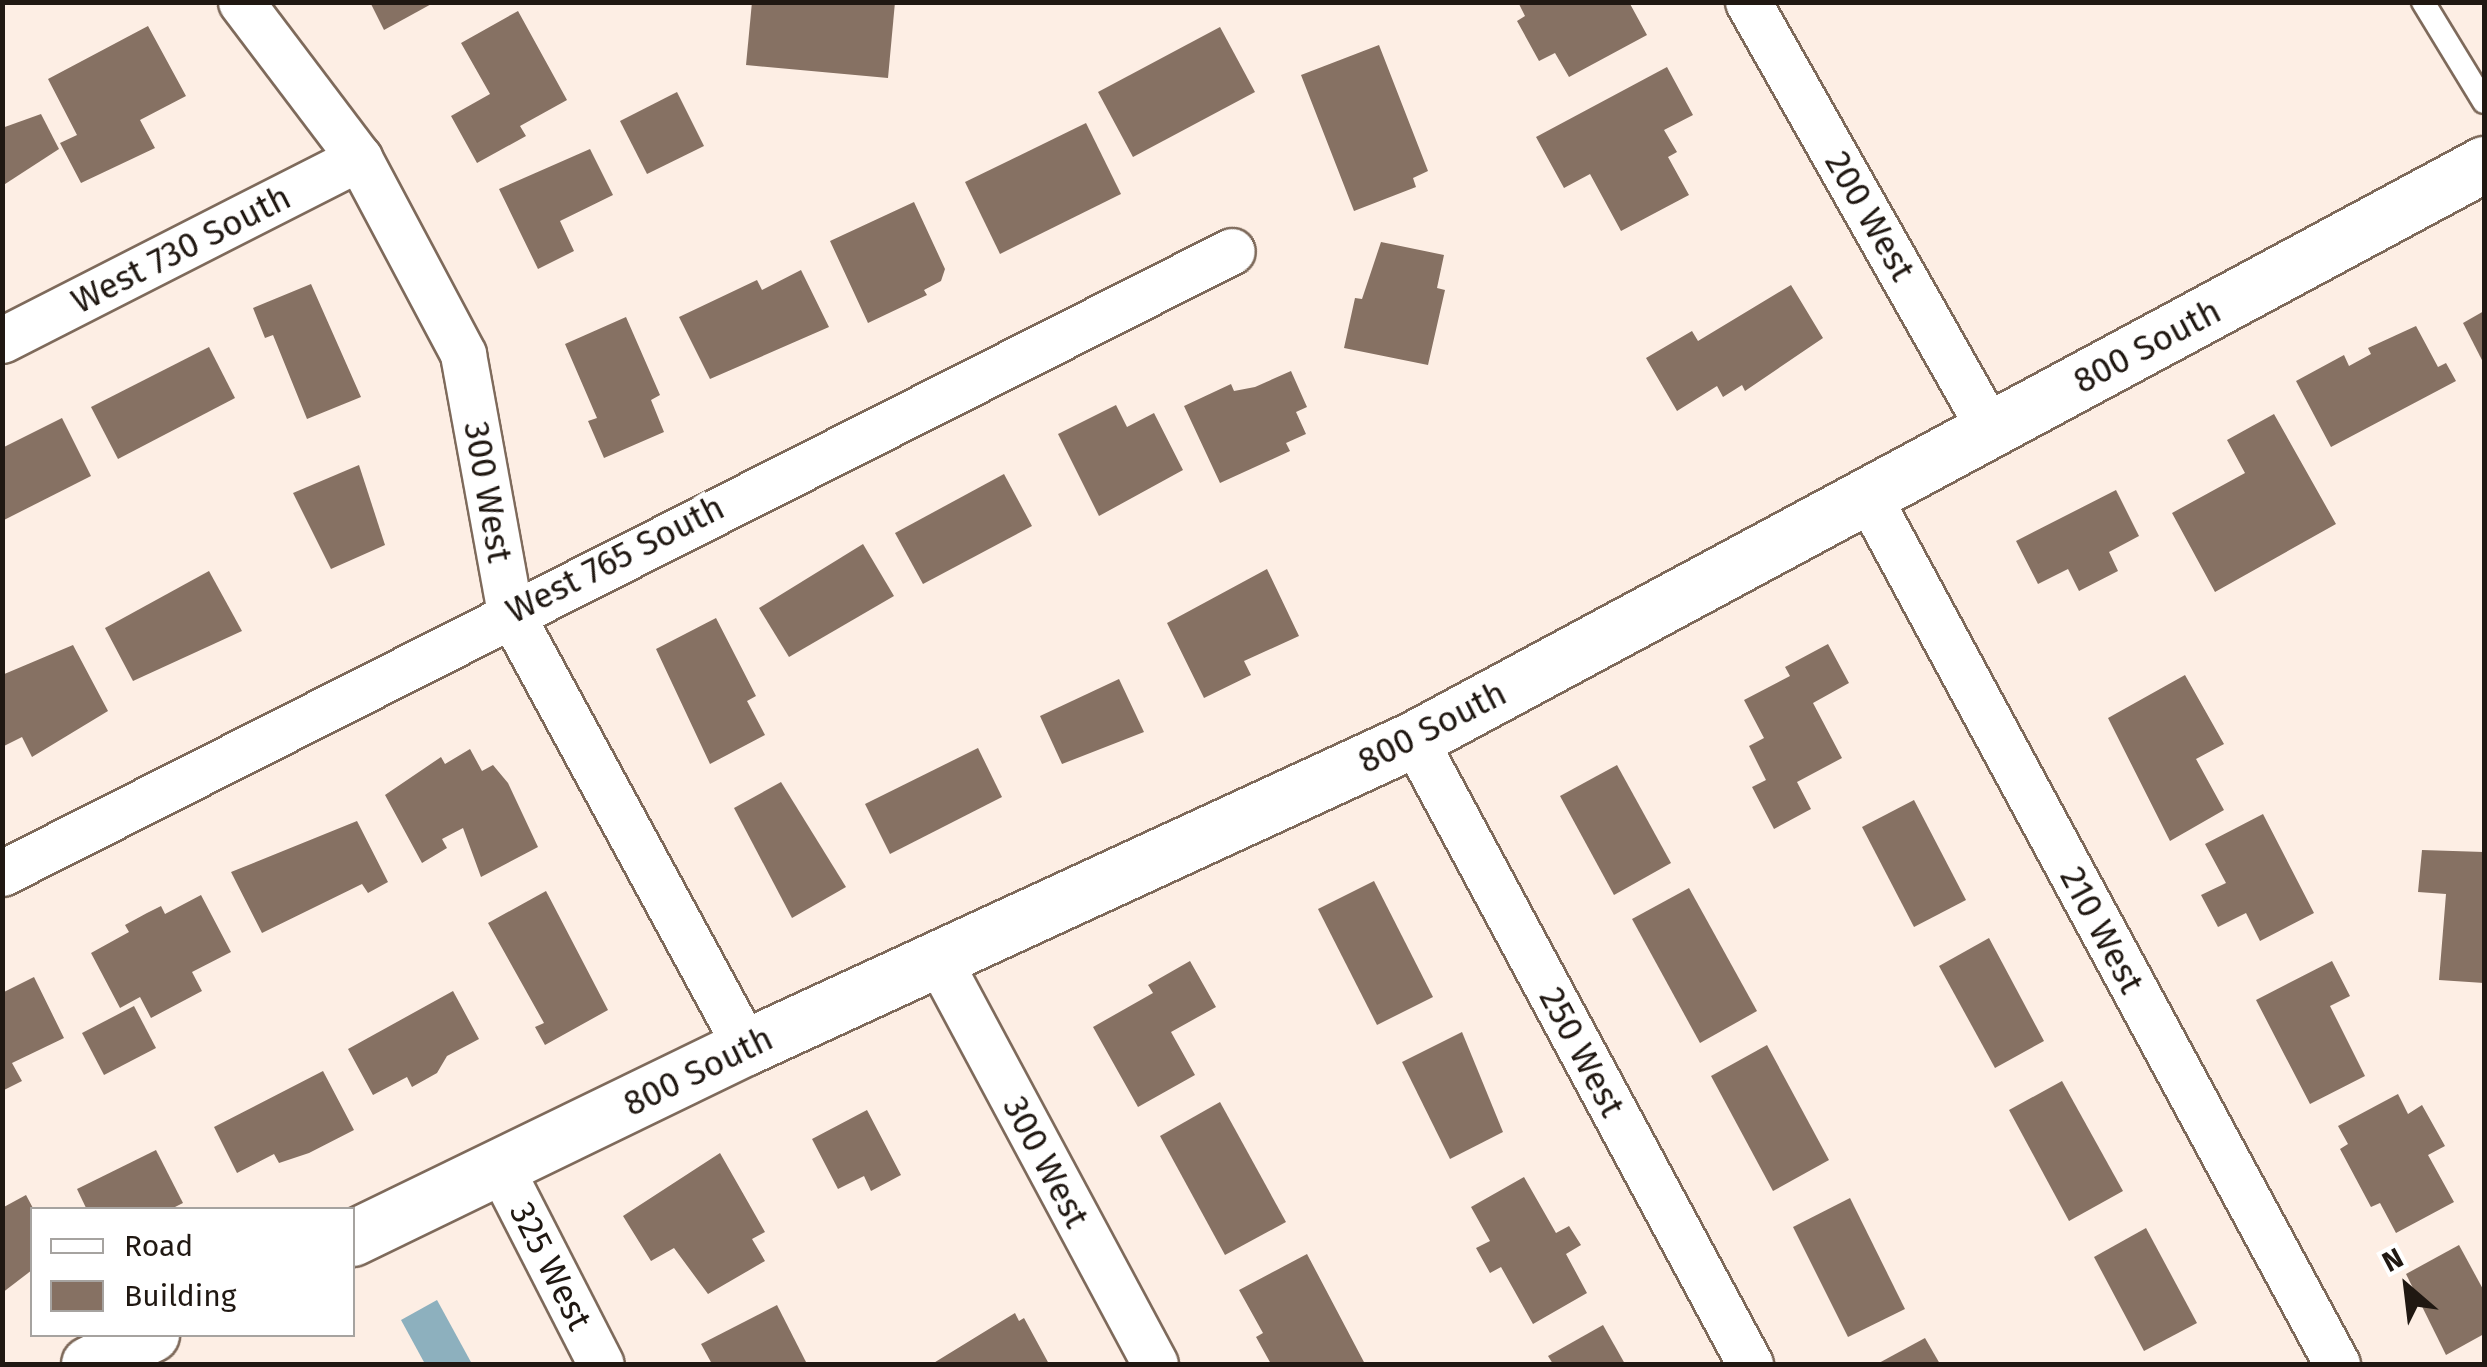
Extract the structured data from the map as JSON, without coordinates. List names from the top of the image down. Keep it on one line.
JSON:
{"streets":{"main road":["800 South"],"street":["200 West","West 730 South","300 West","West 765 South","210 West","250 West","325 West"]},"crossings":[["200 West","800 South"],["West 730 South","300 West"],["800 South","300 West"],["800 South","210 West"],["800 South","250 West"],["800 South","325 West"],["300 West","West 765 South"]],"legend":["Road","Building"],"north":"top left"}
